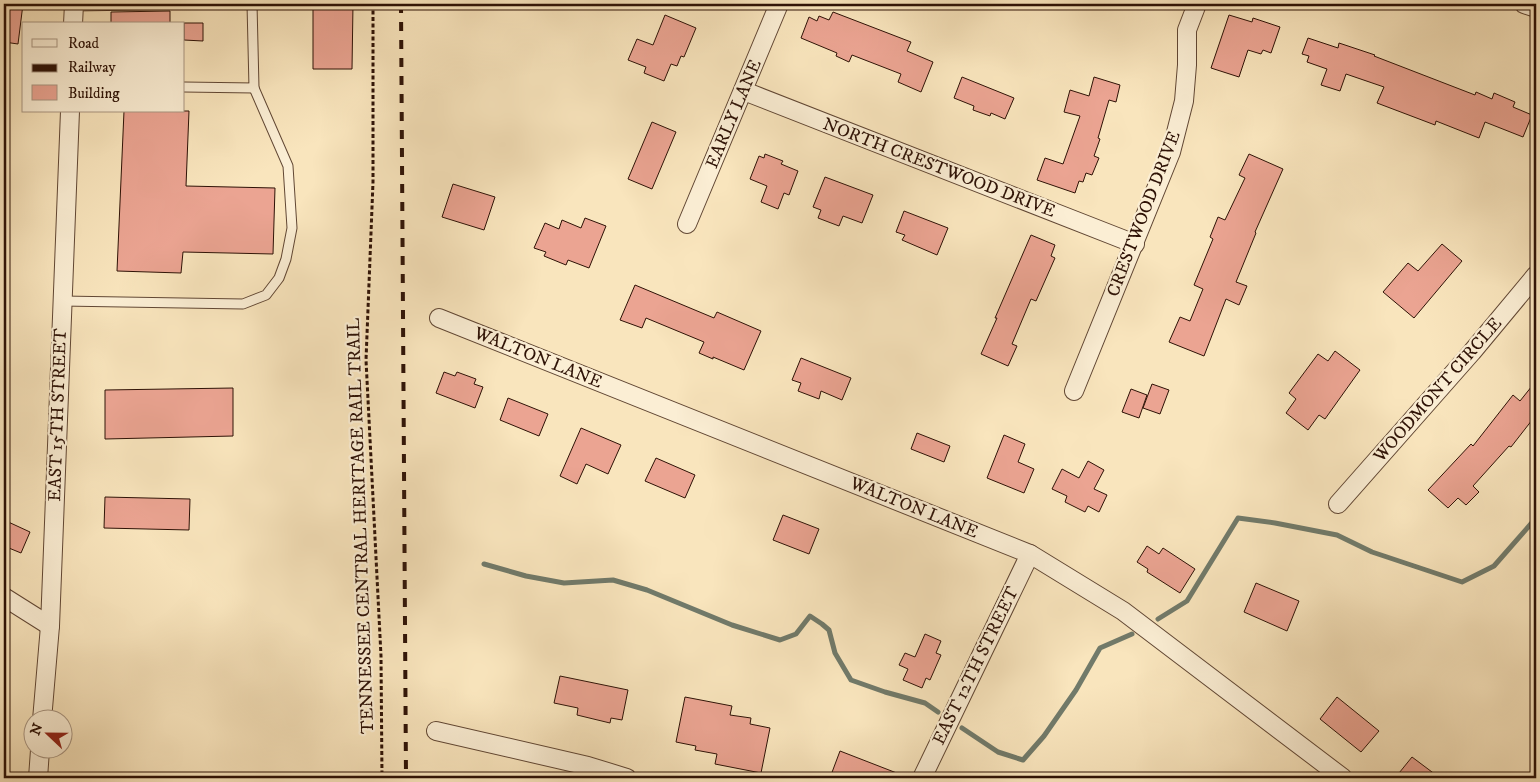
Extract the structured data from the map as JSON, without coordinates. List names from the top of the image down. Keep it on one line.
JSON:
{"streets":{"street":["EARLY LANE","NORTH CRESTWOOD DRIVE","CRESTWOOD DRIVE","WALTON LANE","WOODMONT CIRCLE","EAST 15TH STREET","EAST 12TH STREET"],"path":["TENNESSEE CENTRAL HERITAGE RAIL TRAIL"]},"crossings":[["EARLY LANE","NORTH CRESTWOOD DRIVE"],["NORTH CRESTWOOD DRIVE","CRESTWOOD DRIVE"],["WALTON LANE","EAST 12TH STREET"]],"legend":["Road","Railway","Building"],"north":"left"}
